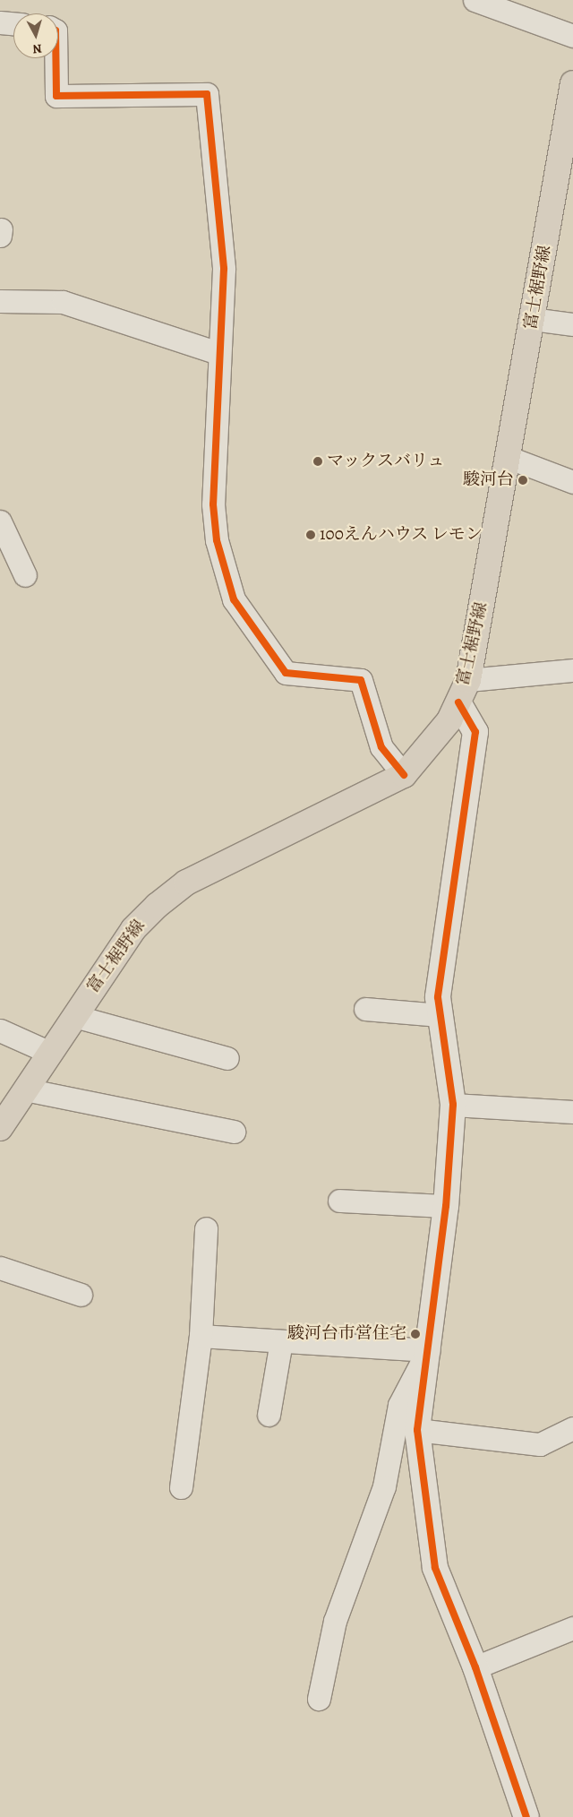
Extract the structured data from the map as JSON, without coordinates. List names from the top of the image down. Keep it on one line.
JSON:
{"streets":{"main road":["富士裾野線"]},"places":["マックスバリュ","駿河台","100えんハウス レモン","駿河台市営住宅"],"north":"bottom"}
